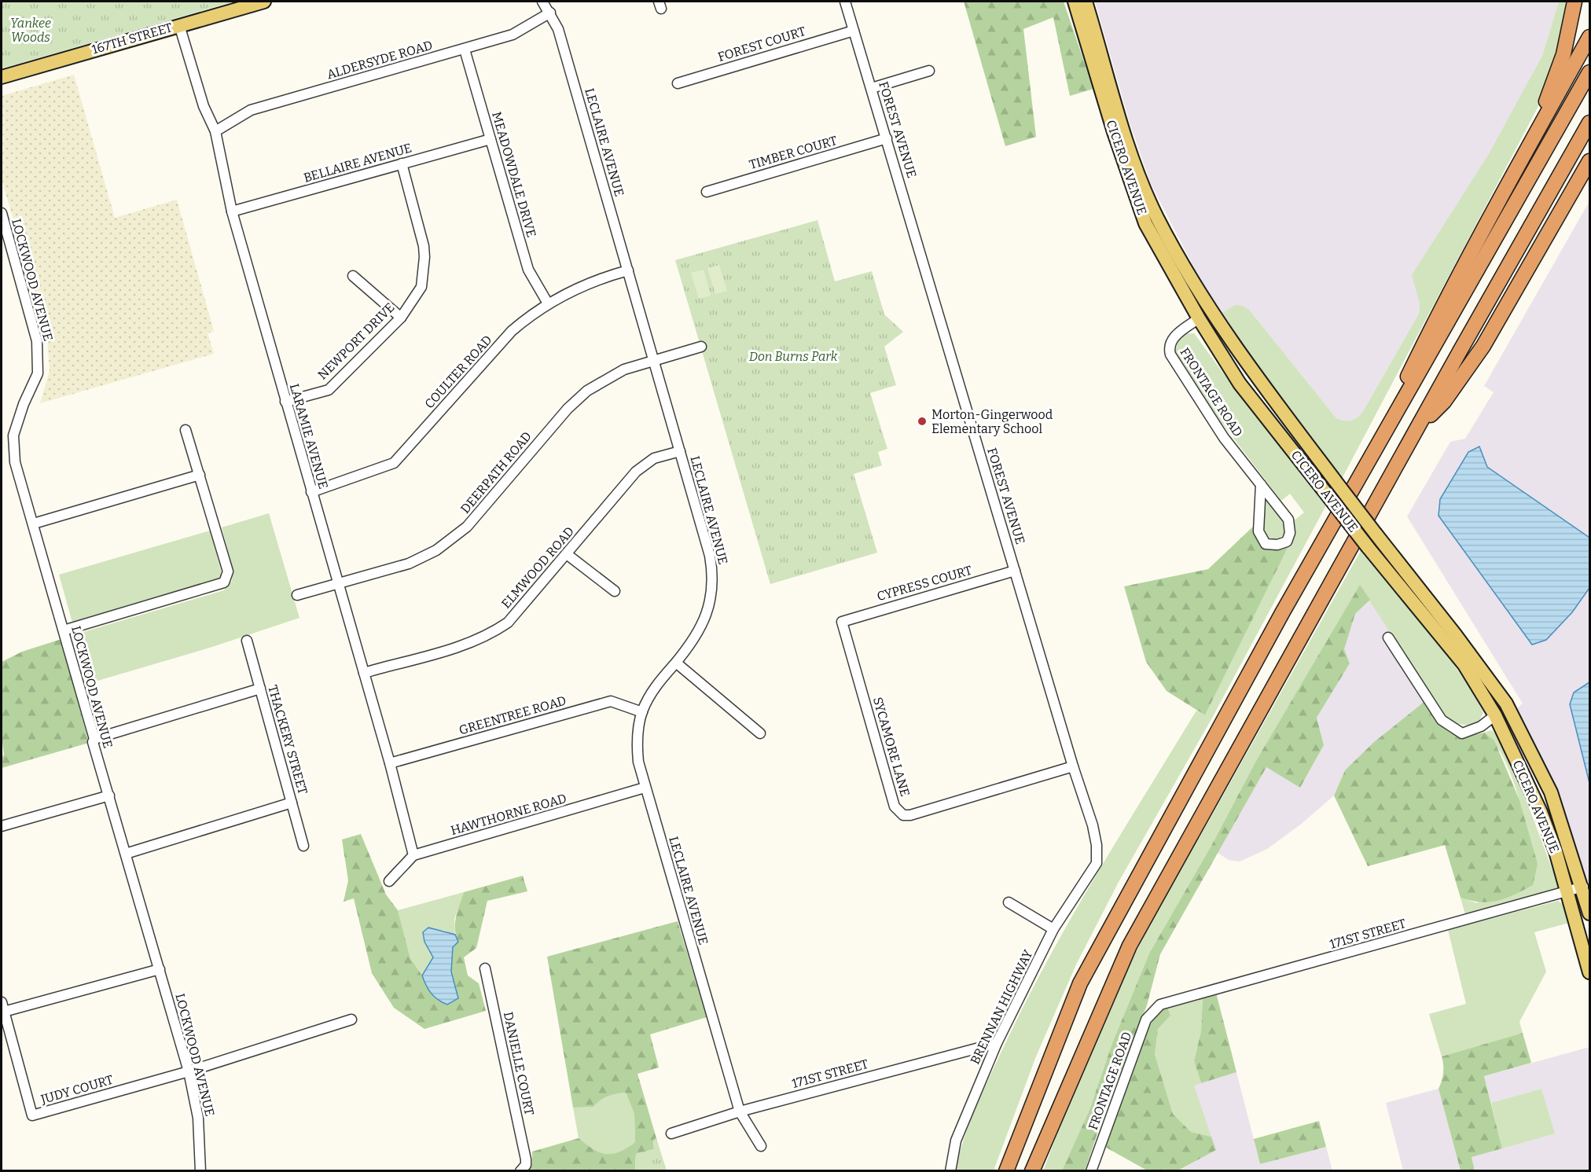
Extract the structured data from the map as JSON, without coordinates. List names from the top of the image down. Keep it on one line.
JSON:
{"streets":{"main road":["167TH STREET","CICERO AVENUE"],"street":["FOREST COURT","ALDERSYDE ROAD","FOREST AVENUE","LECLAIRE AVENUE","TIMBER COURT","BELLAIRE AVENUE","MEADOWDALE DRIVE","LOCKWOOD AVENUE","NEWPORT DRIVE","COULTER ROAD","FRONTAGE ROAD","LARAMIE AVENUE","DEERPATH ROAD","ELMWOOD ROAD","CYPRESS COURT","GREENTREE ROAD","THACKERY STREET","SYCAMORE LANE","HAWTHORNE ROAD","171ST STREET","BRENNAN HIGHWAY","DANIELLE COURT","JUDY COURT"]},"crossings":[["167TH STREET","LARAMIE AVENUE"],["FOREST COURT","FOREST AVENUE"],["ALDERSYDE ROAD","LECLAIRE AVENUE"],["ALDERSYDE ROAD","MEADOWDALE DRIVE"],["ALDERSYDE ROAD","LARAMIE AVENUE"],["FOREST AVENUE","TIMBER COURT"],["FOREST AVENUE","CYPRESS COURT"],["FOREST AVENUE","SYCAMORE LANE"],["FOREST AVENUE","BRENNAN HIGHWAY"],["LECLAIRE AVENUE","COULTER ROAD"],["LECLAIRE AVENUE","DEERPATH ROAD"],["LECLAIRE AVENUE","ELMWOOD ROAD"],["LECLAIRE AVENUE","GREENTREE ROAD"],["LECLAIRE AVENUE","HAWTHORNE ROAD"],["LECLAIRE AVENUE","171ST STREET"],["BELLAIRE AVENUE","MEADOWDALE DRIVE"],["BELLAIRE AVENUE","NEWPORT DRIVE"],["BELLAIRE AVENUE","LARAMIE AVENUE"],["CICERO AVENUE","FRONTAGE ROAD"],["CICERO AVENUE","171ST STREET"],["MEADOWDALE DRIVE","COULTER ROAD"],["LOCKWOOD AVENUE","JUDY COURT"],["NEWPORT DRIVE","LARAMIE AVENUE"],["COULTER ROAD","LARAMIE AVENUE"],["FRONTAGE ROAD","171ST STREET"],["LARAMIE AVENUE","DEERPATH ROAD"],["LARAMIE AVENUE","ELMWOOD ROAD"],["LARAMIE AVENUE","GREENTREE ROAD"],["LARAMIE AVENUE","HAWTHORNE ROAD"],["CYPRESS COURT","SYCAMORE LANE"],["171ST STREET","BRENNAN HIGHWAY"]],"parks":["Yankee Woods","Don Burns Park"],"places":["Morton-Gingerwood Elementary School"]}
